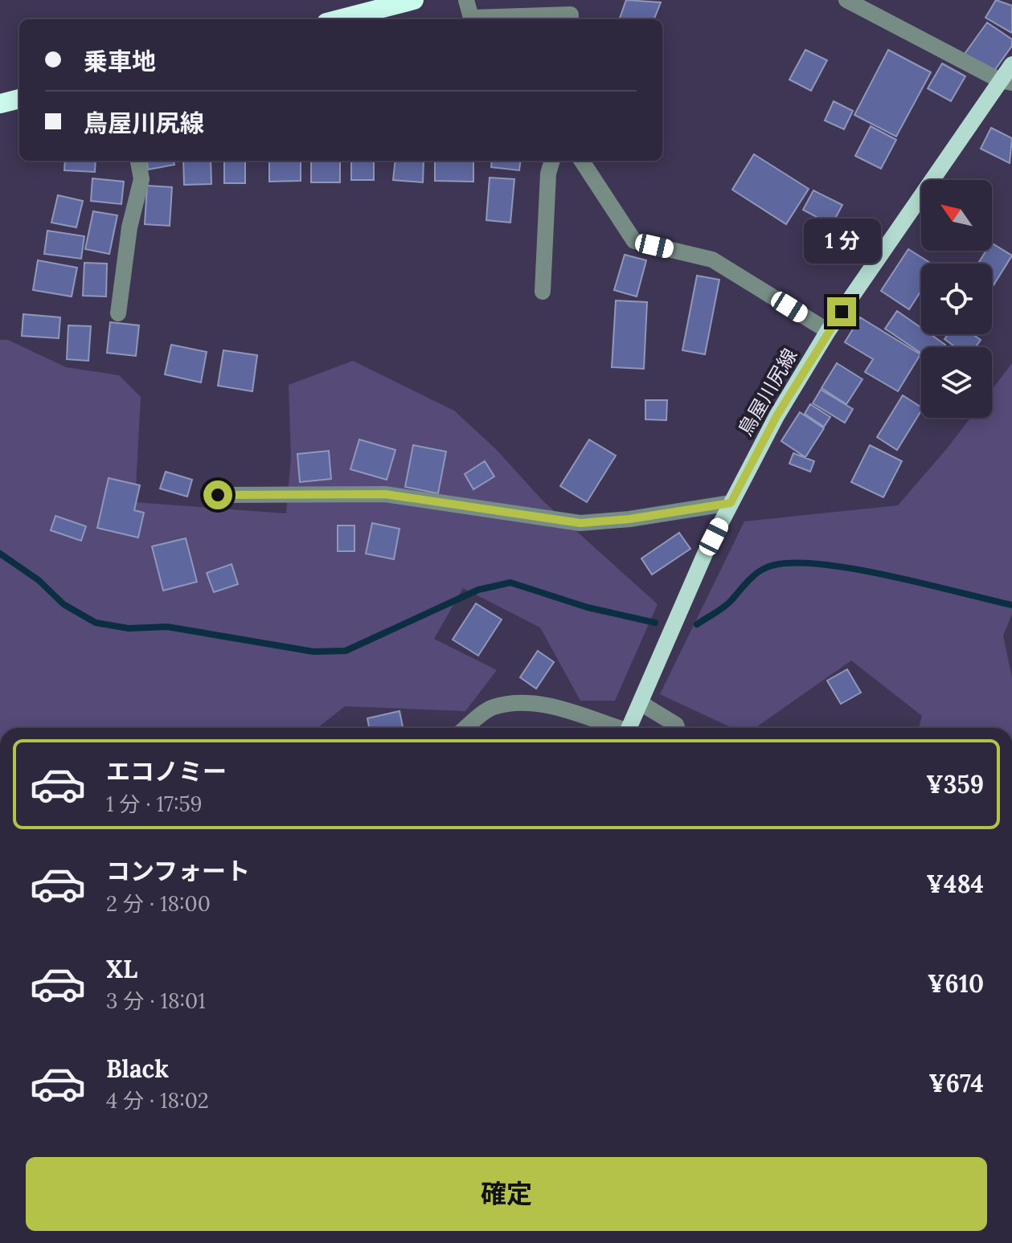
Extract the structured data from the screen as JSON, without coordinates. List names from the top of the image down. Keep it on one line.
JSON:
{"streets":{"main road":["鳥屋川尻線"]},"north":"top left","page":{"banner":["乗車地","鳥屋川尻線"],"bubble":"1 分","list":[{"name":"エコノミー","note":"1 分 · 17:59","value":"¥359"},{"name":"コンフォート","note":"2 分 · 18:00","value":"¥484"},{"name":"XL","note":"3 分 · 18:01","value":"¥610"},{"name":"Black","note":"4 分 · 18:02","value":"¥674"}],"buttons":"確定"}}
